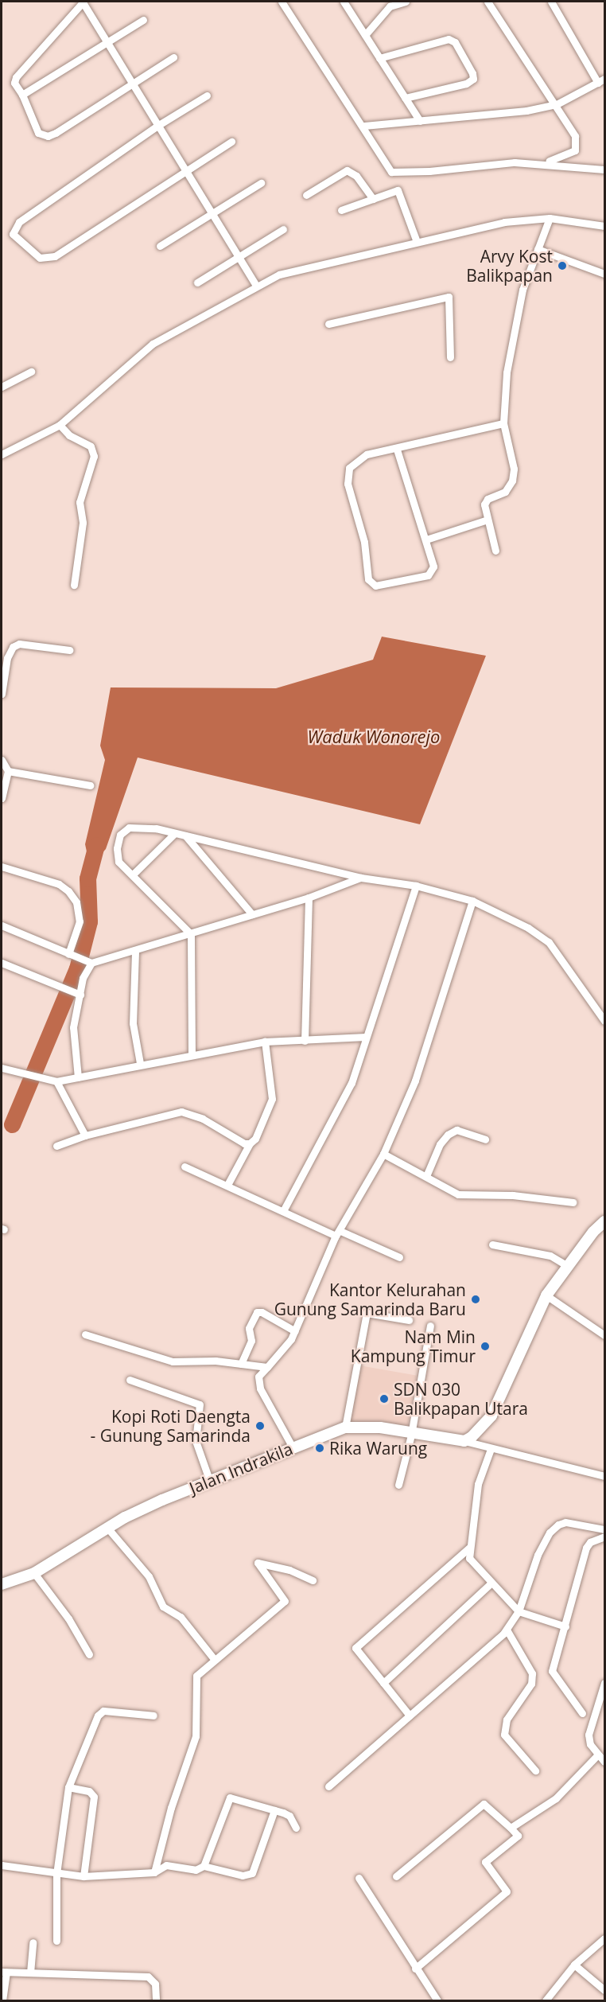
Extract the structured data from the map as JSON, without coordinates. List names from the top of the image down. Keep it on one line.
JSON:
{"streets":{"street":["Jalan Indrakila"]},"water":["Waduk Wonorejo"],"places":["Arvy Kost Balikpapan","Kantor Kelurahan Gunung Samarinda Baru","Nam Min Kampung Timur","SDN 030 Balikpapan Utara","Kopi Roti Daengta - Gunung Samarinda","Rika Warung"]}
